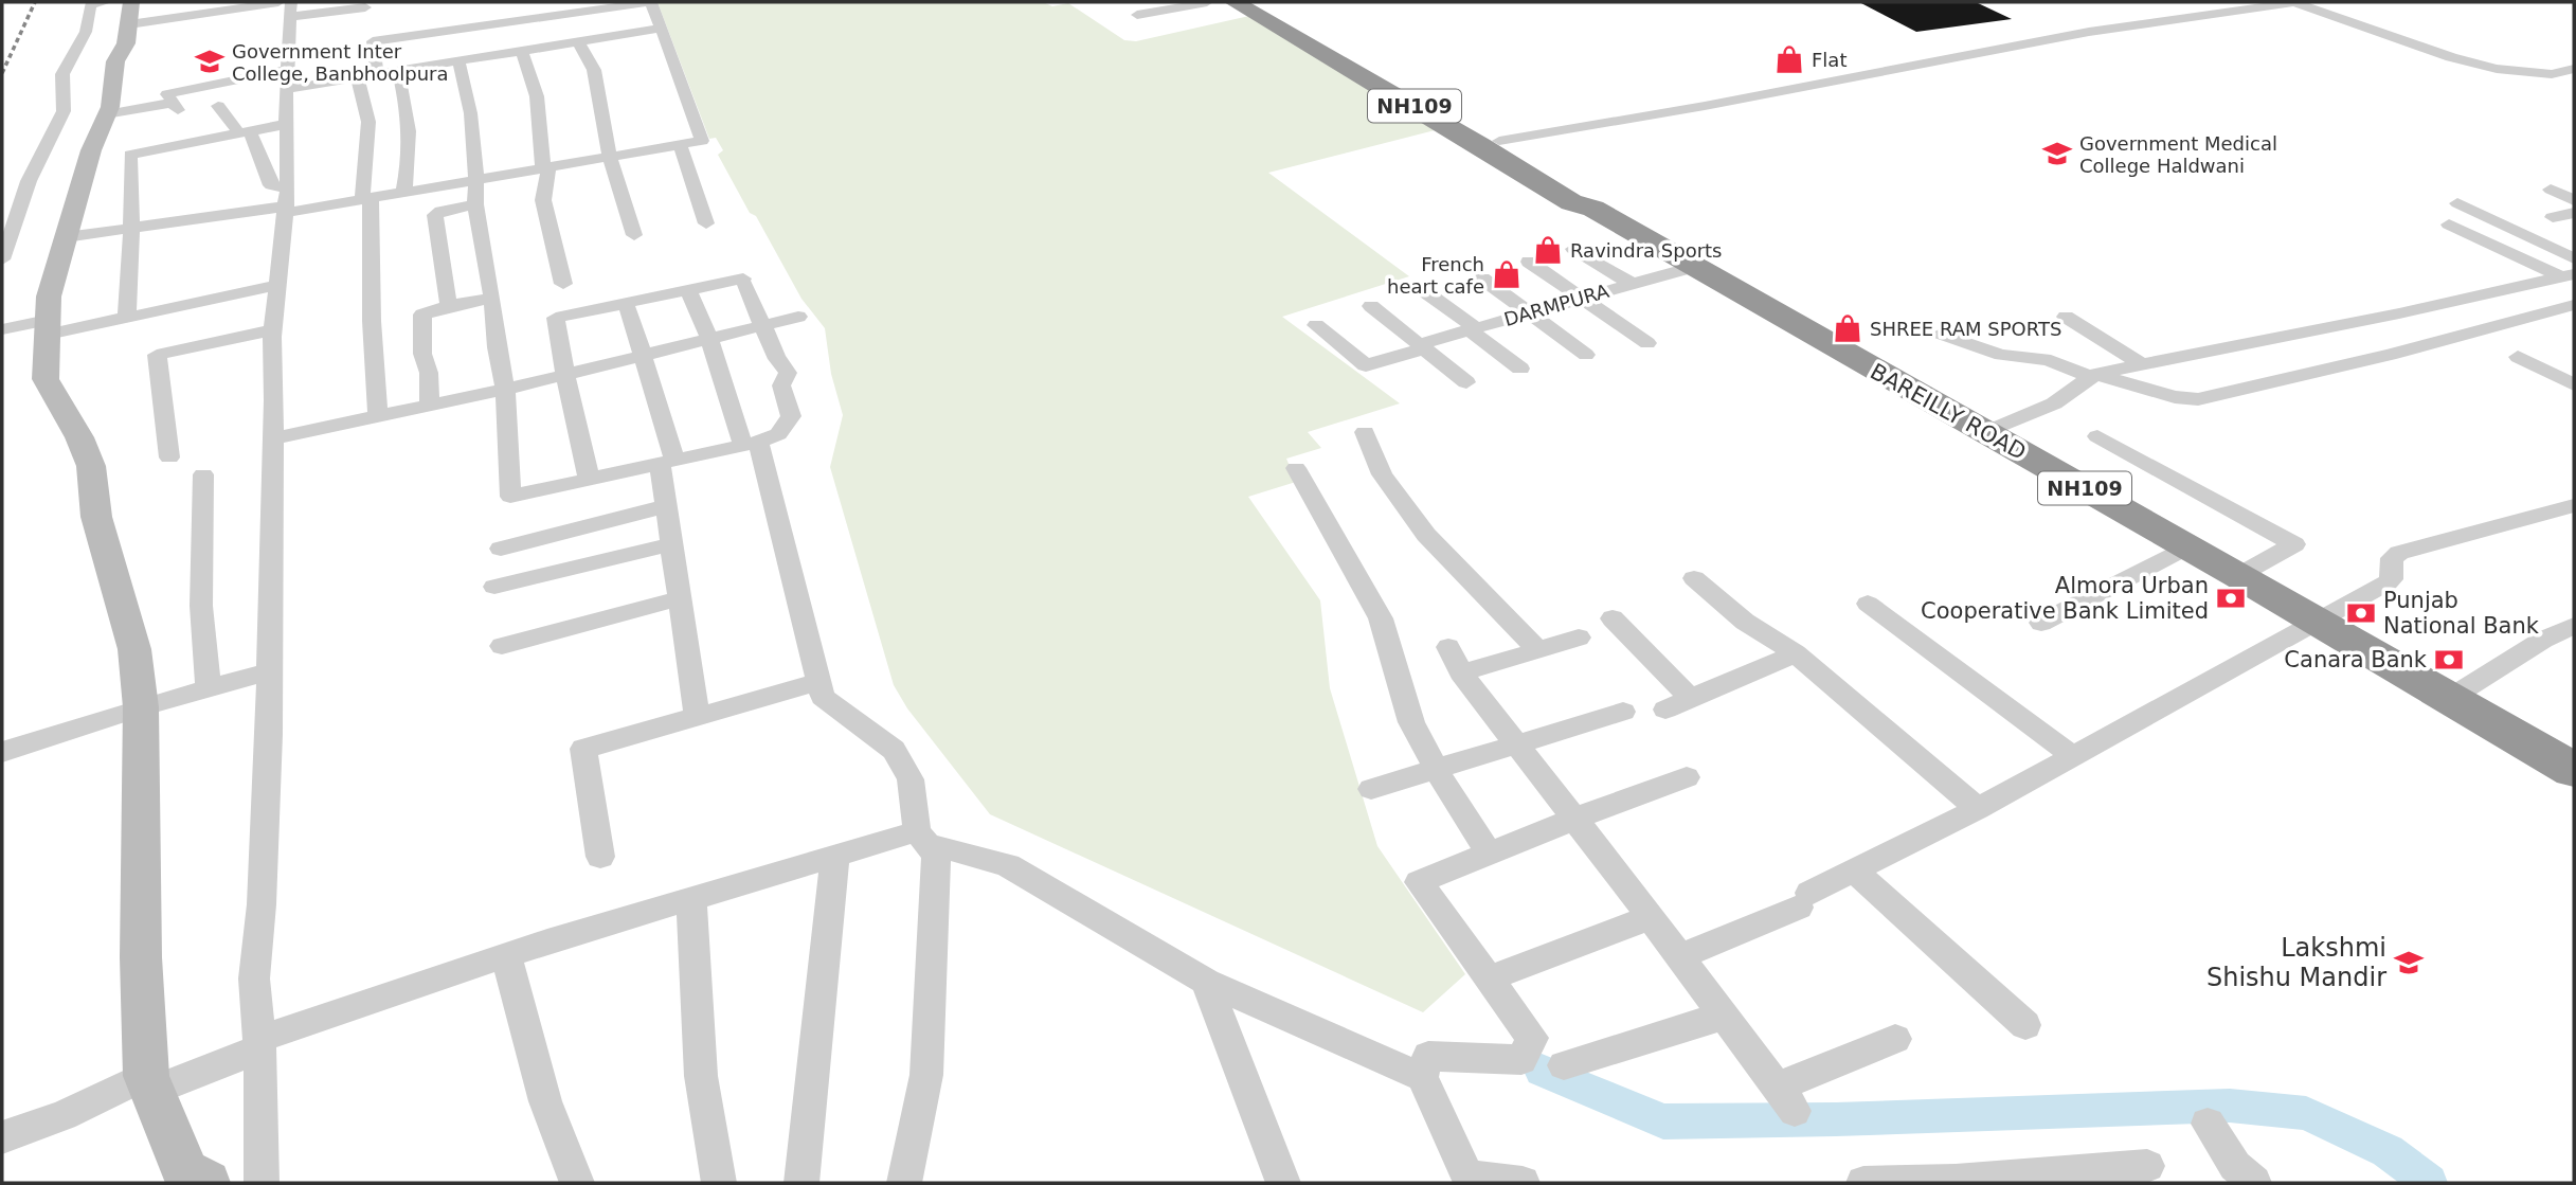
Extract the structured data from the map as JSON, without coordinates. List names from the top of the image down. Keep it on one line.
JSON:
{"streets":{"highway":["NH109","BAREILLY ROAD"],"street":["DARMPURA"]},"crossings":[["DARMPURA","BAREILLY ROAD"]],"places":{"shop":["Flat","Ravindra Sports","French heart cafe","SHREE RAM SPORTS"],"school or university":["Government Inter College, Banbhoolpura","Government Medical College Haldwani","Lakshmi Shishu Mandir"],"bank":["Almora Urban Cooperative Bank Limited","Punjab National Bank","Canara Bank"]}}
